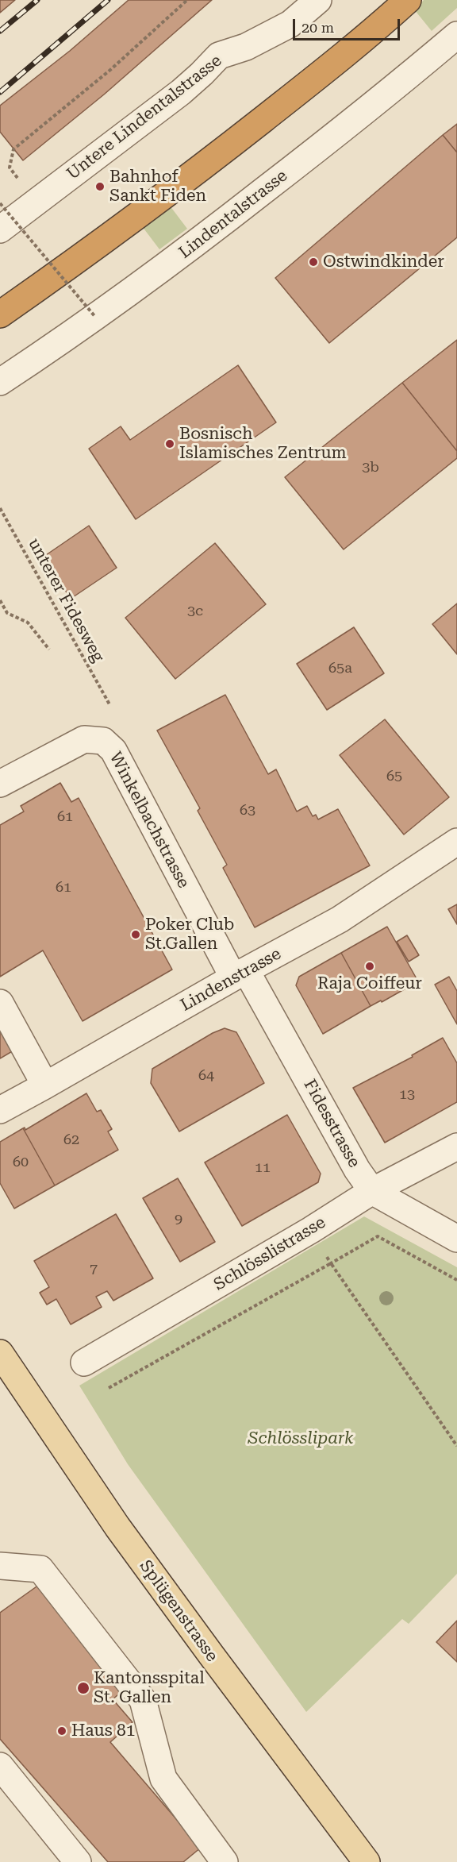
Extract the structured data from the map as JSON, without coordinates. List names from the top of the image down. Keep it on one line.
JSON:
{"streets":{"main road":["Splügenstrasse"],"street":["Untere Lindentalstrasse","Lindentalstrasse","Winkelbachstrasse","Lindenstrasse","Fidesstrasse","Schlösslistrasse"],"path":["unterer Fidesweg"]},"crossings":[["Winkelbachstrasse","Lindenstrasse"],["Winkelbachstrasse","Fidesstrasse"],["Lindenstrasse","Fidesstrasse"],["Fidesstrasse","Schlösslistrasse"]],"parks":["Schlösslipark"],"places":["Bahnhof Sankt Fiden","Ostwindkinder","Bosnisch Islamisches Zentrum","Poker Club St.Gallen","Raja Coiffeur","Kantonsspital St. Gallen","Haus 81"],"house_numbers":["3b","3c","65a","65","63","61","61","64","13","62","60","11","9","7"],"scale_bar":"20 m"}
